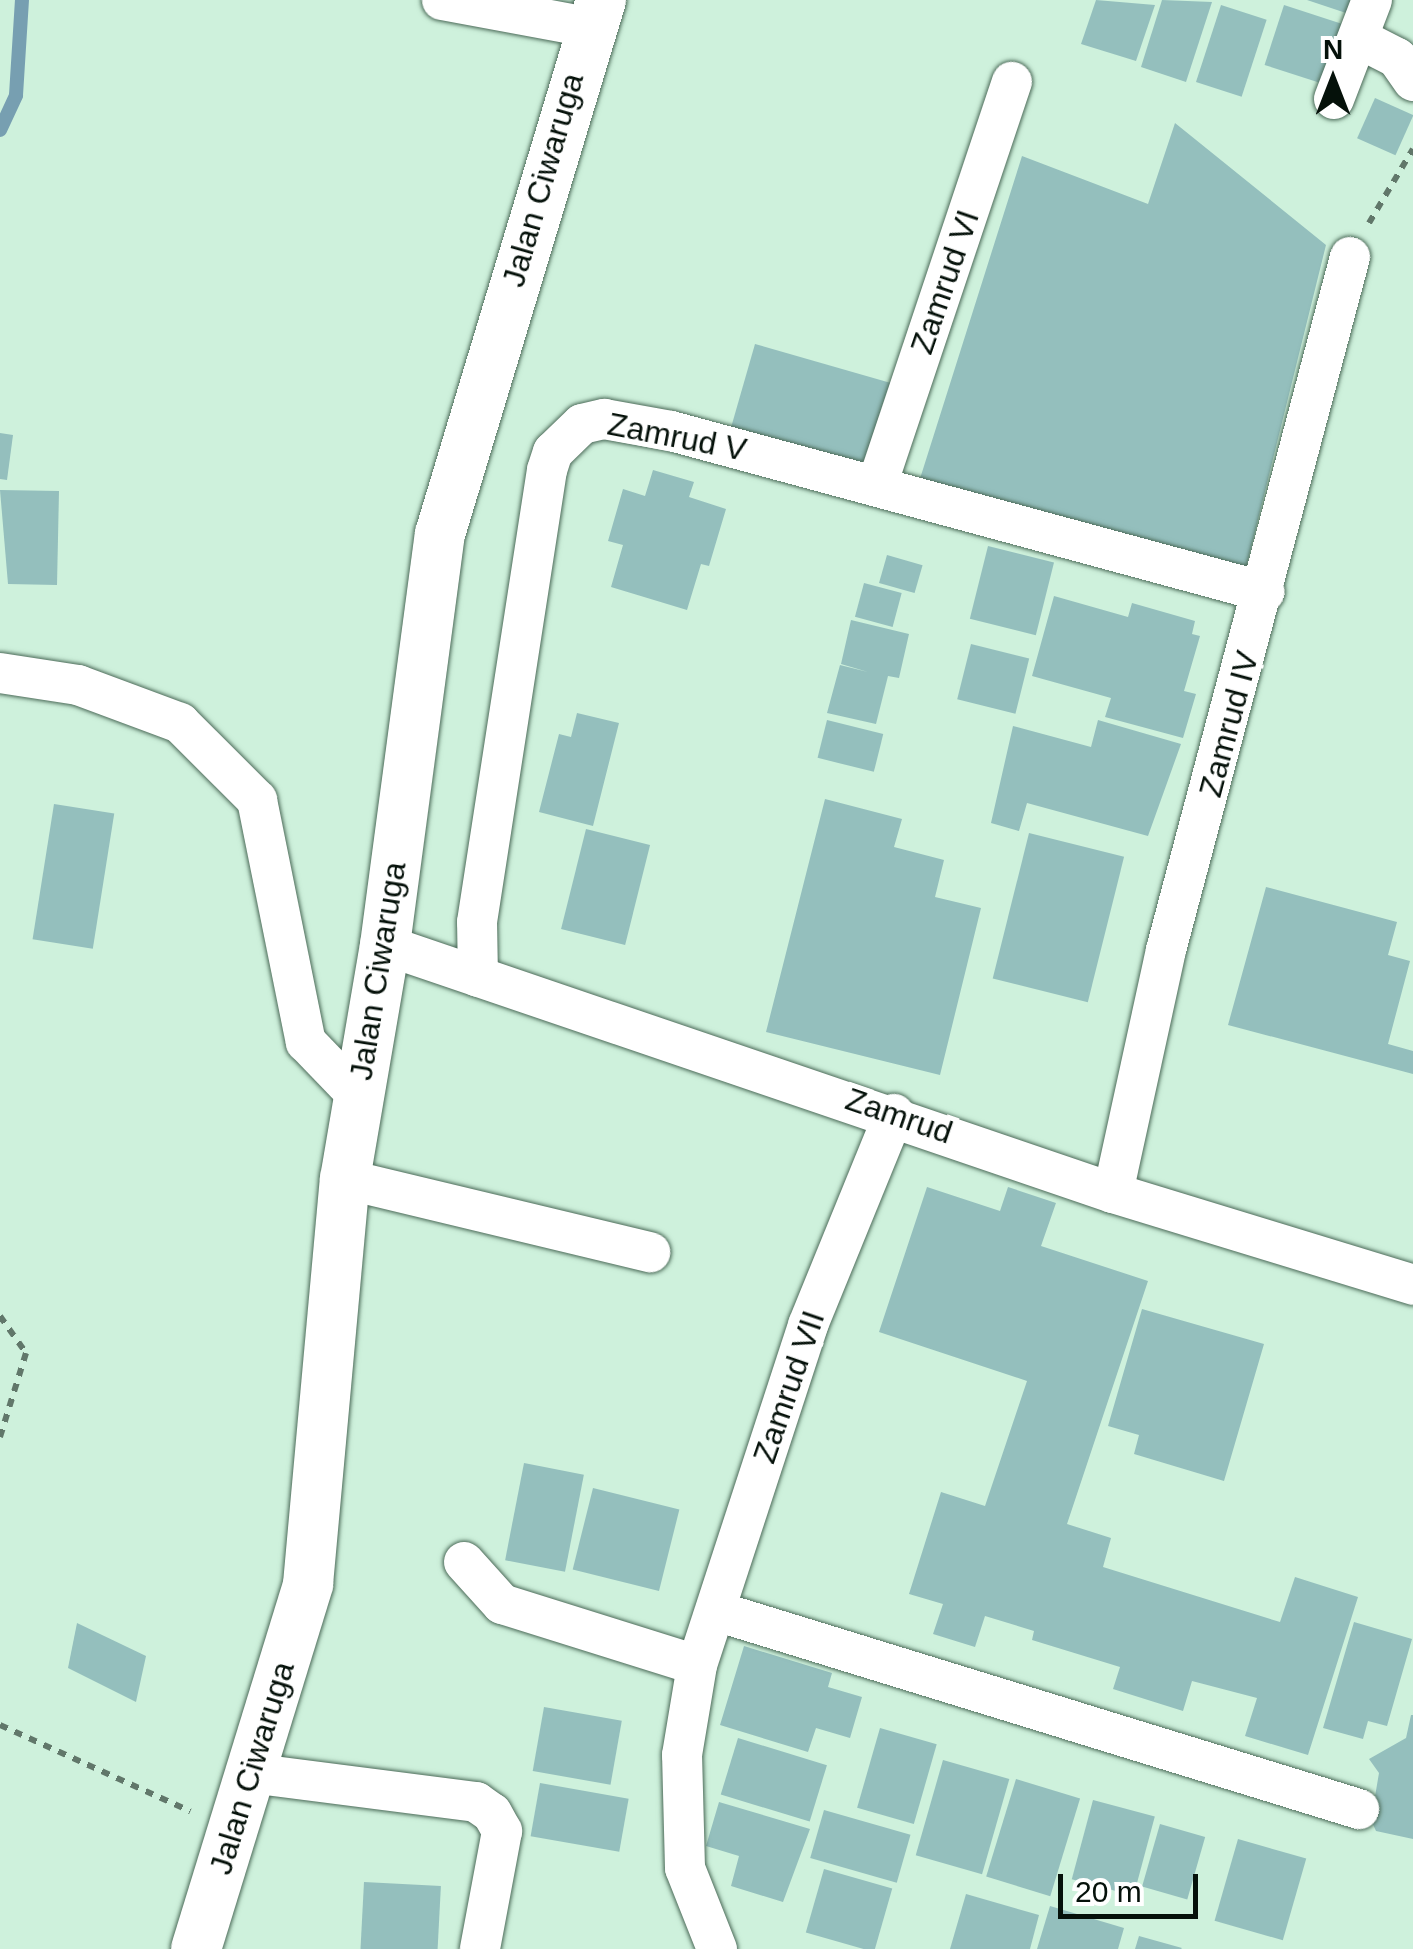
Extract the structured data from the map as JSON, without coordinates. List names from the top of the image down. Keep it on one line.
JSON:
{"streets":{"street":["Jalan Ciwaruga","Zamrud VI","Zamrud V","Zamrud IV","Zamrud","Zamrud VII"]},"crossings":[["Jalan Ciwaruga","Zamrud"],["Zamrud VI","Zamrud V"],["Zamrud V","Zamrud IV"],["Zamrud V","Zamrud"],["Zamrud IV","Zamrud"],["Zamrud","Zamrud VII"]],"scale_bar":"20 m","north":"top"}
